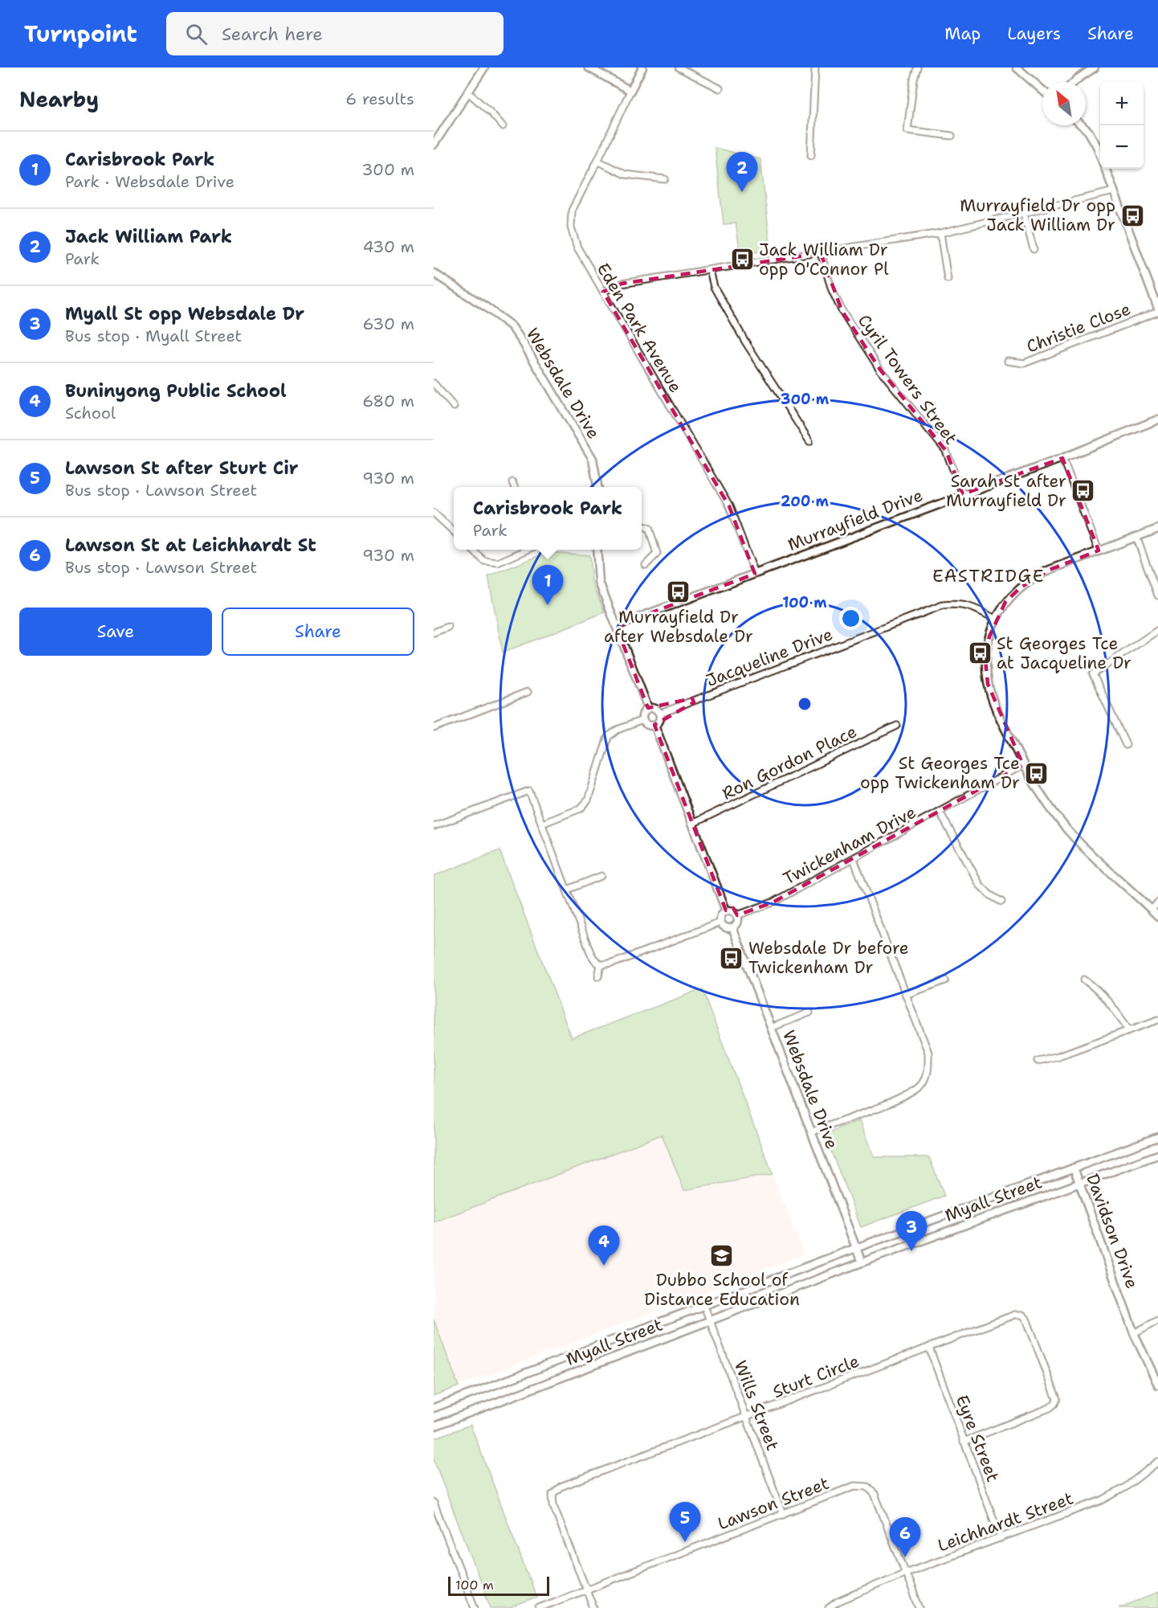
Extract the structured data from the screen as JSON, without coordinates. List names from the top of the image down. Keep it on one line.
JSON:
{"streets":{"street":["Eden Park Avenue","Christie Close","Cyril Towers Street","Websdale Drive","Murrayfield Drive","Jacqueline Drive","Ron Gordon Place","Twickenham Drive","Myall Street","Davidson Drive","Sturt Circle","Wills Street","Eyre Street","Lawson Street","Leichhardt Street"]},"crossings":[["Eden Park Avenue","Murrayfield Drive"],["Cyril Towers Street","Murrayfield Drive"],["Websdale Drive","Twickenham Drive"],["Websdale Drive","Myall Street"],["Myall Street","Davidson Drive"],["Myall Street","Wills Street"],["Sturt Circle","Wills Street"],["Sturt Circle","Eyre Street"],["Sturt Circle","Lawson Street"],["Wills Street","Lawson Street"],["Eyre Street","Leichhardt Street"],["Lawson Street","Leichhardt Street"]],"districts":["EASTRIDGE"],"places":{"bus stop":["Murrayfield Dr opp Jack William Dr","Jack William Dr opp O'Connor Pl","Sarah St after Murrayfield Dr","Murrayfield Dr after Websdale Dr","St Georges Tce at Jacqueline Dr","St Georges Tce opp Twickenham Dr","Websdale Dr before Twickenham Dr"],"school or university":["Dubbo School of Distance Education"]},"scale_bar":"100 m","north":"top left","page":{"header":"Turnpoint","search":"Search here","nav":["Map","Layers","Share"],"heading":["Nearby","6 results"],"map_buttons":["+","−"],"list":[{"mark":"1","name":"Carisbrook Park","note":"Park · Websdale Drive","value":"300 m"},{"mark":"2","name":"Jack William Park","note":"Park","value":"430 m"},{"mark":"3","name":"Myall St opp Websdale Dr","note":"Bus stop · Myall Street","value":"630 m"},{"mark":"4","name":"Buninyong Public School","note":"School","value":"680 m"},{"mark":"5","name":"Lawson St after Sturt Cir","note":"Bus stop · Lawson Street","value":"930 m"},{"mark":"6","name":"Lawson St at Leichhardt St","note":"Bus stop · Lawson Street","value":"930 m"}],"pins":["2","1","3","4","5","6"],"popup":["Carisbrook Park","Park"],"buttons":["Save","Share"],"scale":"100 m"},"rings":["300 m","200 m","100 m"]}
